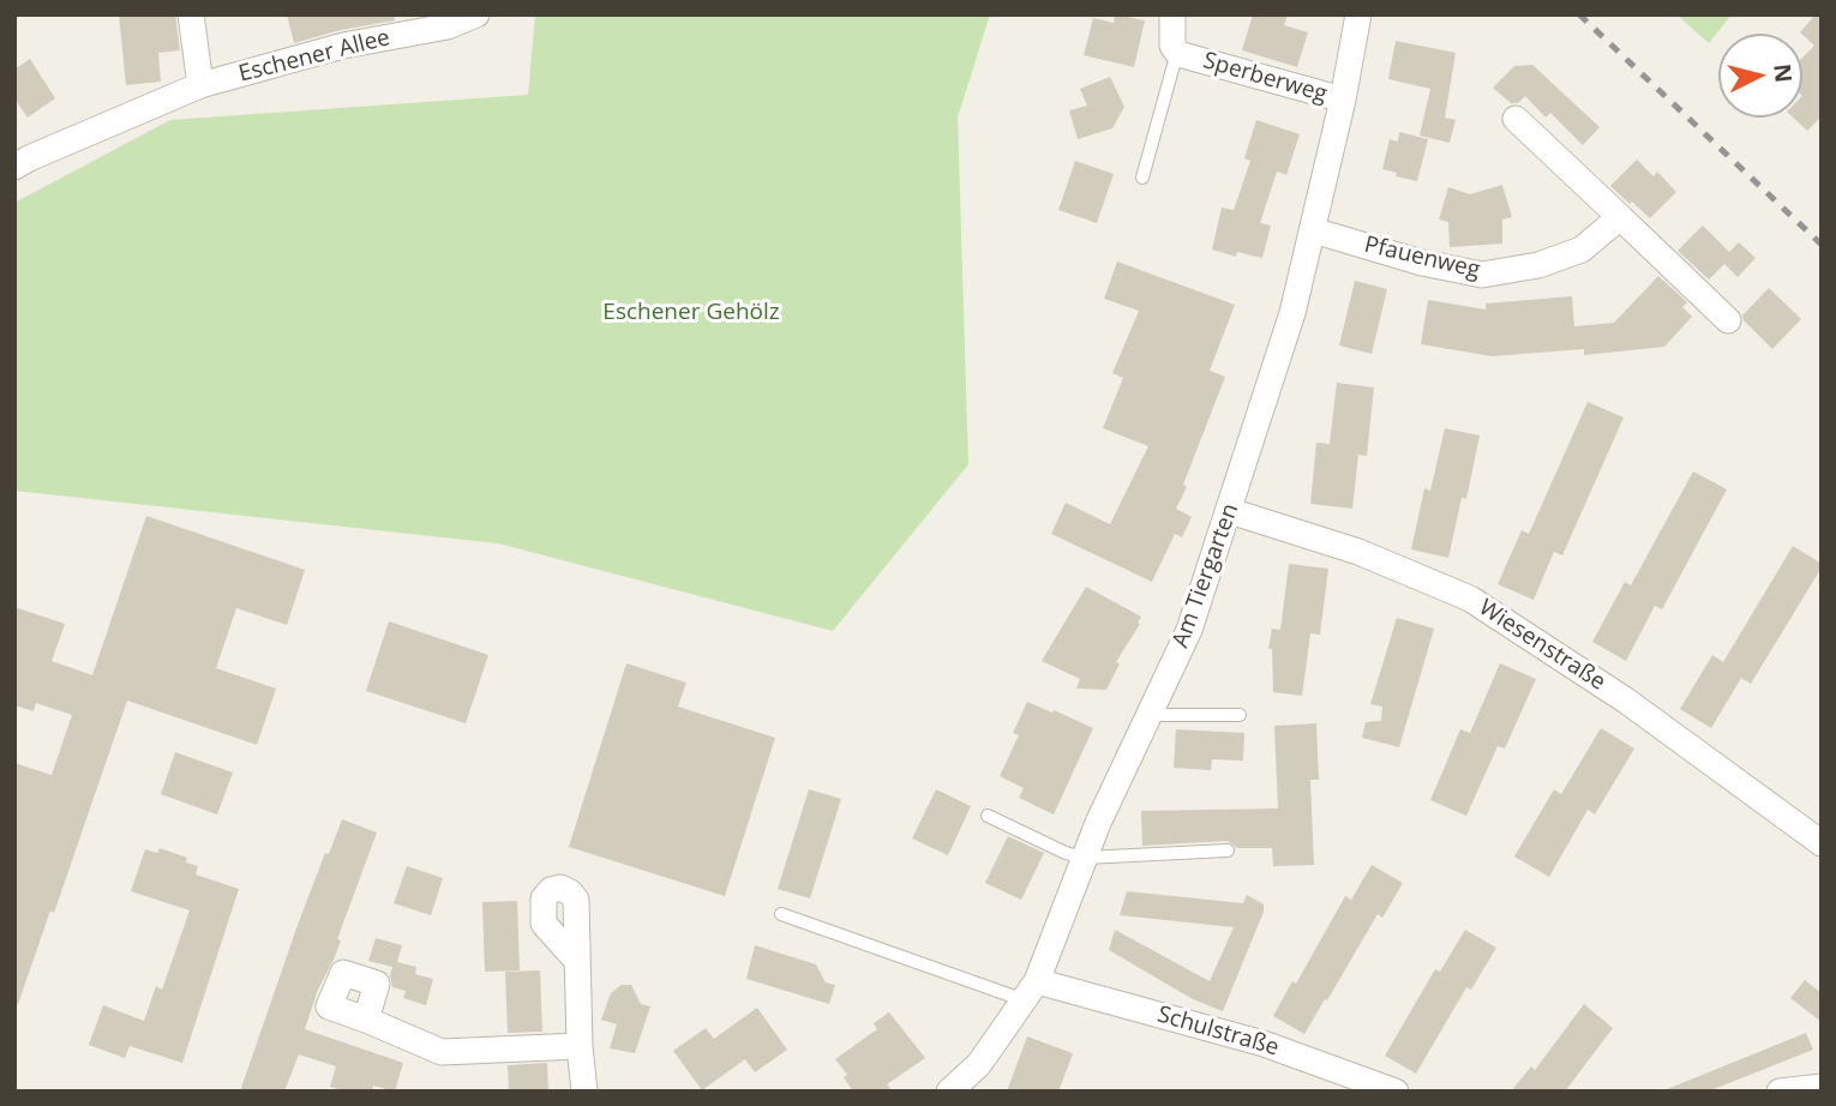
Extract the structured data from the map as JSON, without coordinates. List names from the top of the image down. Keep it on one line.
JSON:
{"streets":{"street":["Eschener Allee","Sperberweg","Pfauenweg","Am Tiergarten","Wiesenstraße","Schulstraße"]},"crossings":[["Sperberweg","Am Tiergarten"],["Pfauenweg","Am Tiergarten"],["Am Tiergarten","Wiesenstraße"],["Am Tiergarten","Schulstraße"]],"parks":["Eschener Gehölz"],"north":"right"}
